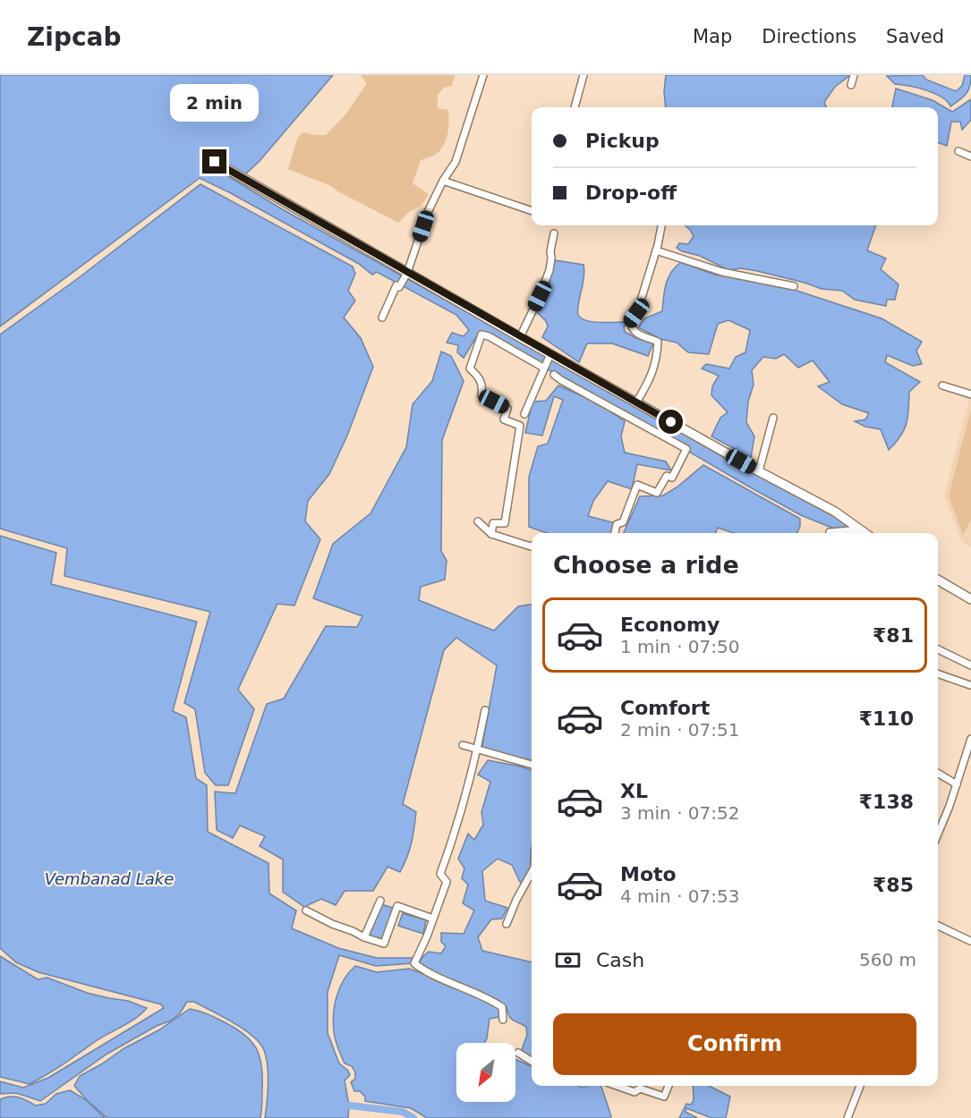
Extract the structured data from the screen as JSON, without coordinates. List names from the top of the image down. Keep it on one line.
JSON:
{"water":["Vembanad Lake"],"north":"bottom left","page":{"header":"Zipcab","nav":["Map","Directions","Saved"],"bubble":"2 min","banner":["Pickup","Drop-off"],"heading":"Choose a ride","list":[{"name":"Economy","note":"1 min · 07:50","value":"₹81"},{"name":"Comfort","note":"2 min · 07:51","value":"₹110"},{"name":"XL","note":"3 min · 07:52","value":"₹138"},{"name":"Moto","note":"4 min · 07:53","value":"₹85"}],"pay":["Cash","560 m"],"buttons":"Confirm"}}
